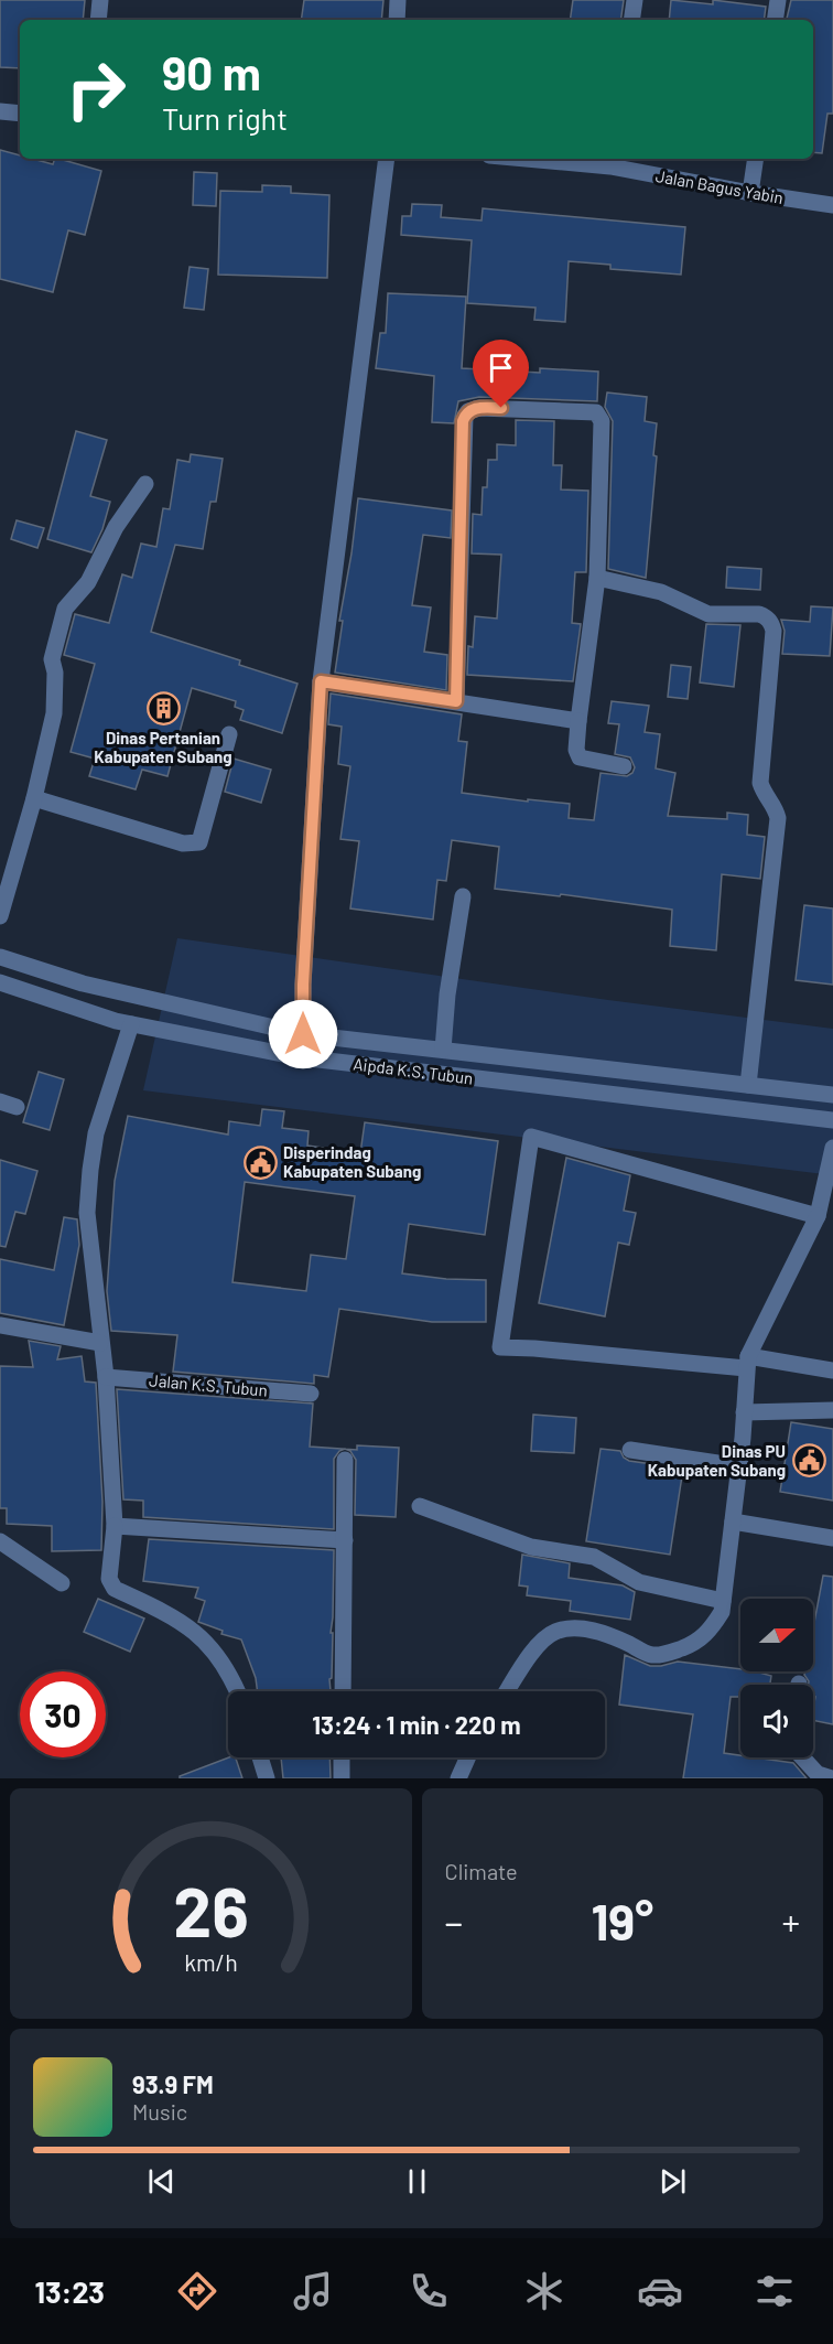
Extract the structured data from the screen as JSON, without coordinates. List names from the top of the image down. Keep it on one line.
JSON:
{"streets":{"street":["Jalan Bagus Yabin","Aipda K.S. Tubun","Jalan K.S. Tubun"]},"places":{"building":["Dinas Pertanian Kabupaten Subang"],"public building":["Disperindag Kabupaten Subang","Dinas PU Kabupaten Subang"]},"north":"right","page":{"turn":["90 m","Turn right"],"limit":"30","trip":"13:24 · 1 min · 220 m","tile":"Climate","heat":["−","19°","+"],"song":["93.9 FM","Music"],"tabs":"13:23","gauge":["26","km/h"]}}
